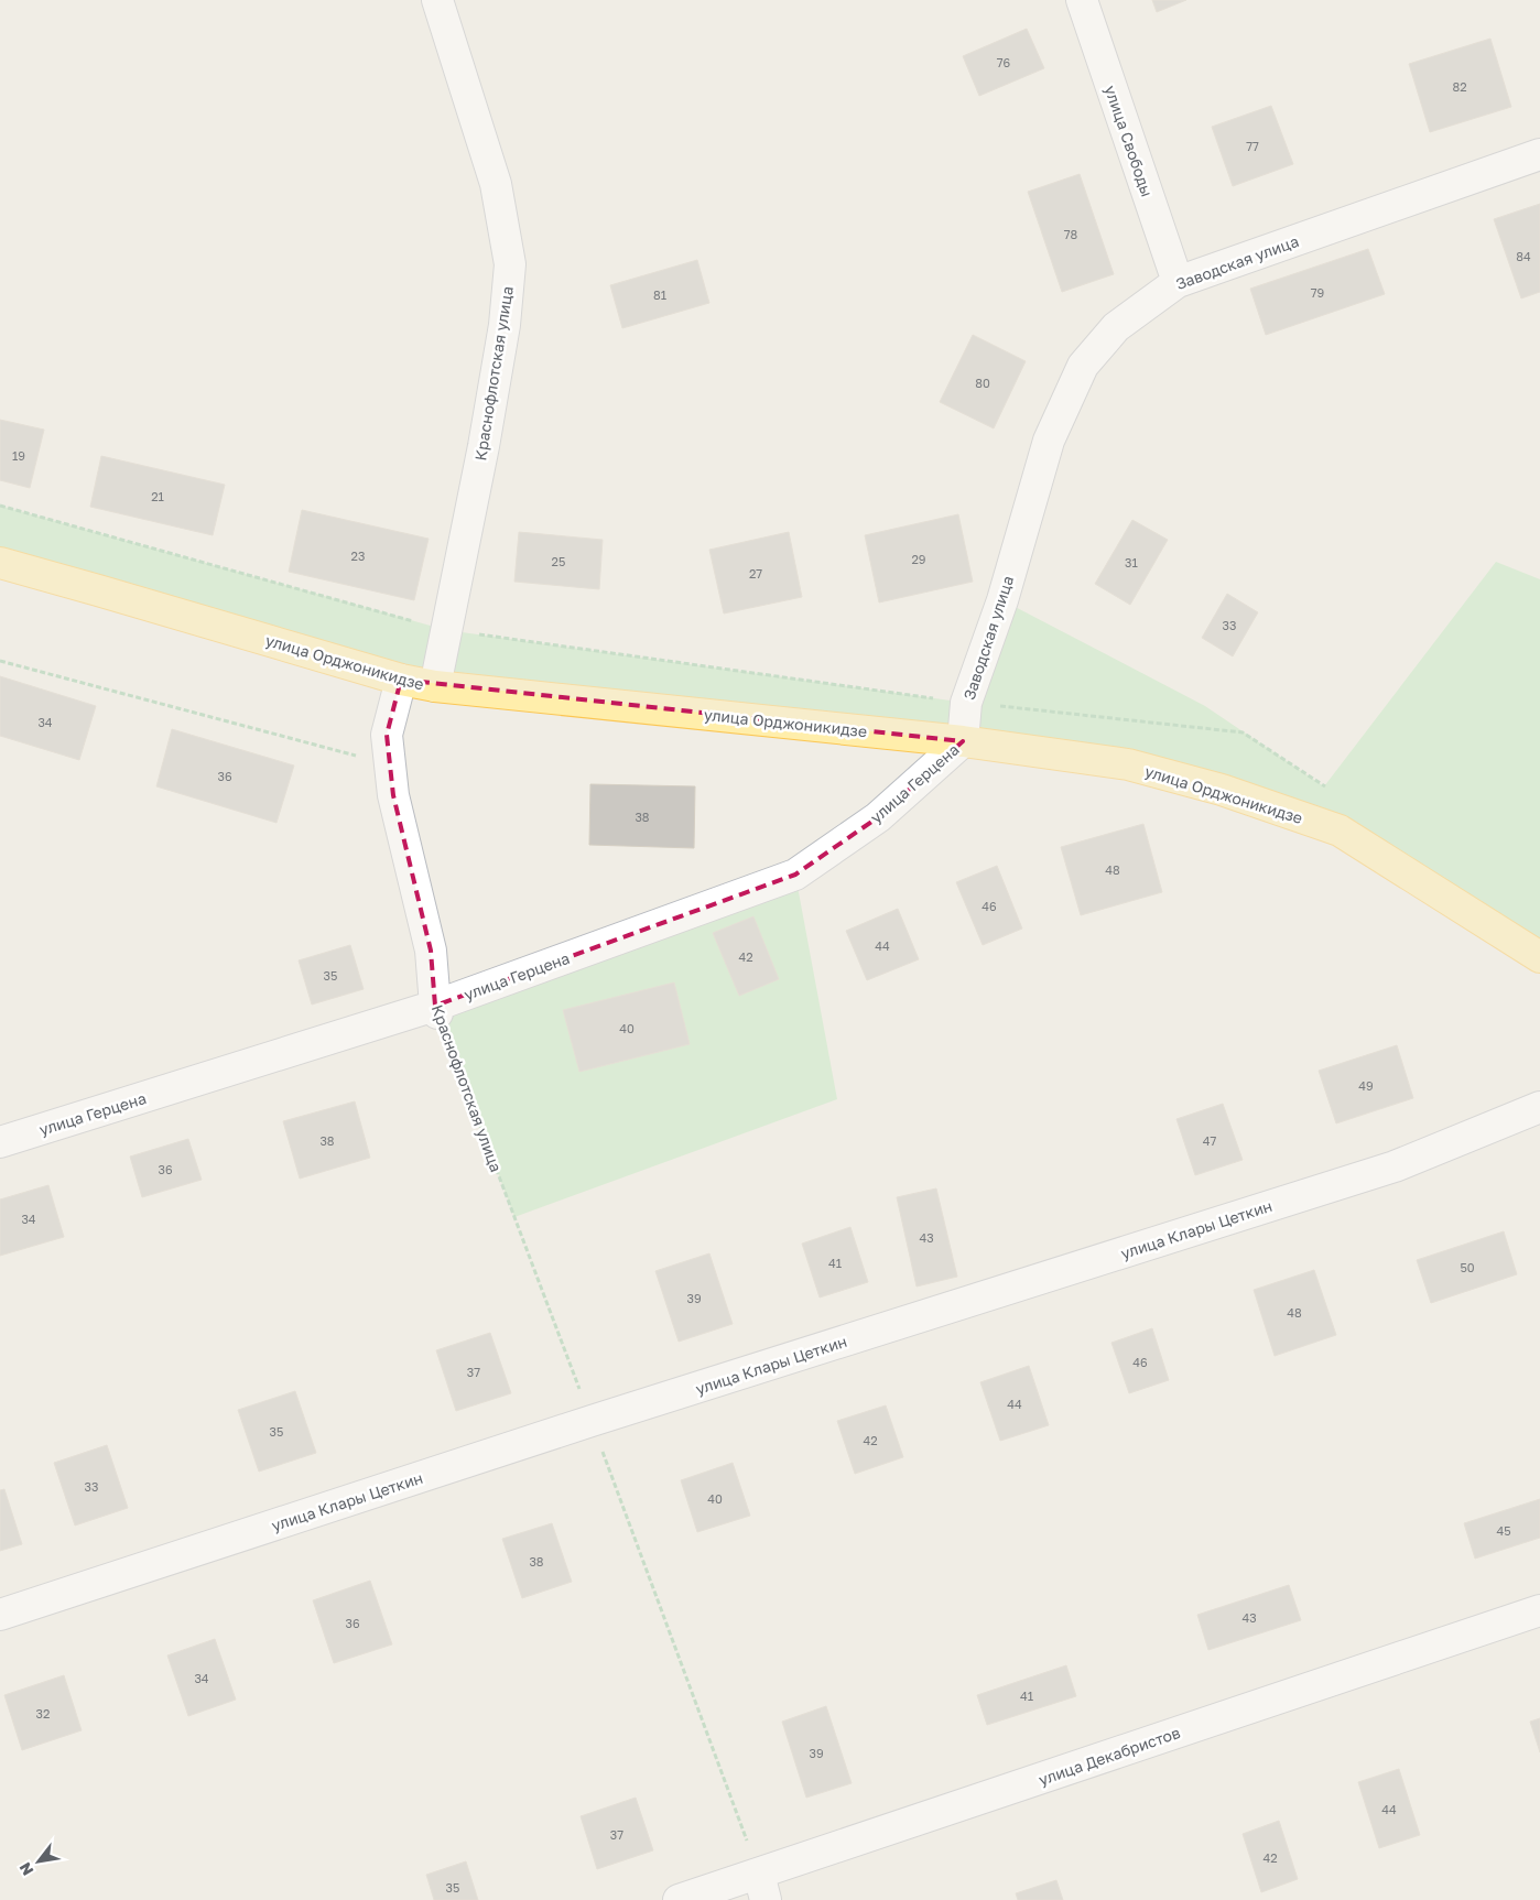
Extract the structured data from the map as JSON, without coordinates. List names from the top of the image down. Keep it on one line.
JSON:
{"streets":{"main road":["улица Орджоникидзе"],"street":["улица Свободы","Заводская улица","Краснофлотская улица","улица Герцена","улица Клары Цеткин","улица Декабристов"]},"crossings":[["улица Свободы","Заводская улица"],["Заводская улица","улица Орджоникидзе"],["Заводская улица","улица Герцена"],["Краснофлотская улица","улица Орджоникидзе"],["Краснофлотская улица","улица Герцена"],["Краснофлотская улица","улица Клары Цеткин"],["Краснофлотская улица","улица Декабристов"],["улица Орджоникидзе","улица Герцена"]],"house_numbers":["76","82","77","78","84","79","81","80","19","21","23","29","25","31","27","33","34","36","38","48","46","44","42","35","40","49","38","47","36","34","43","41","50","39","48","46","37","44","35","42","33","40","45","38","43","36","34","41","32","39","44","37","42","35"],"north":"bottom left"}
